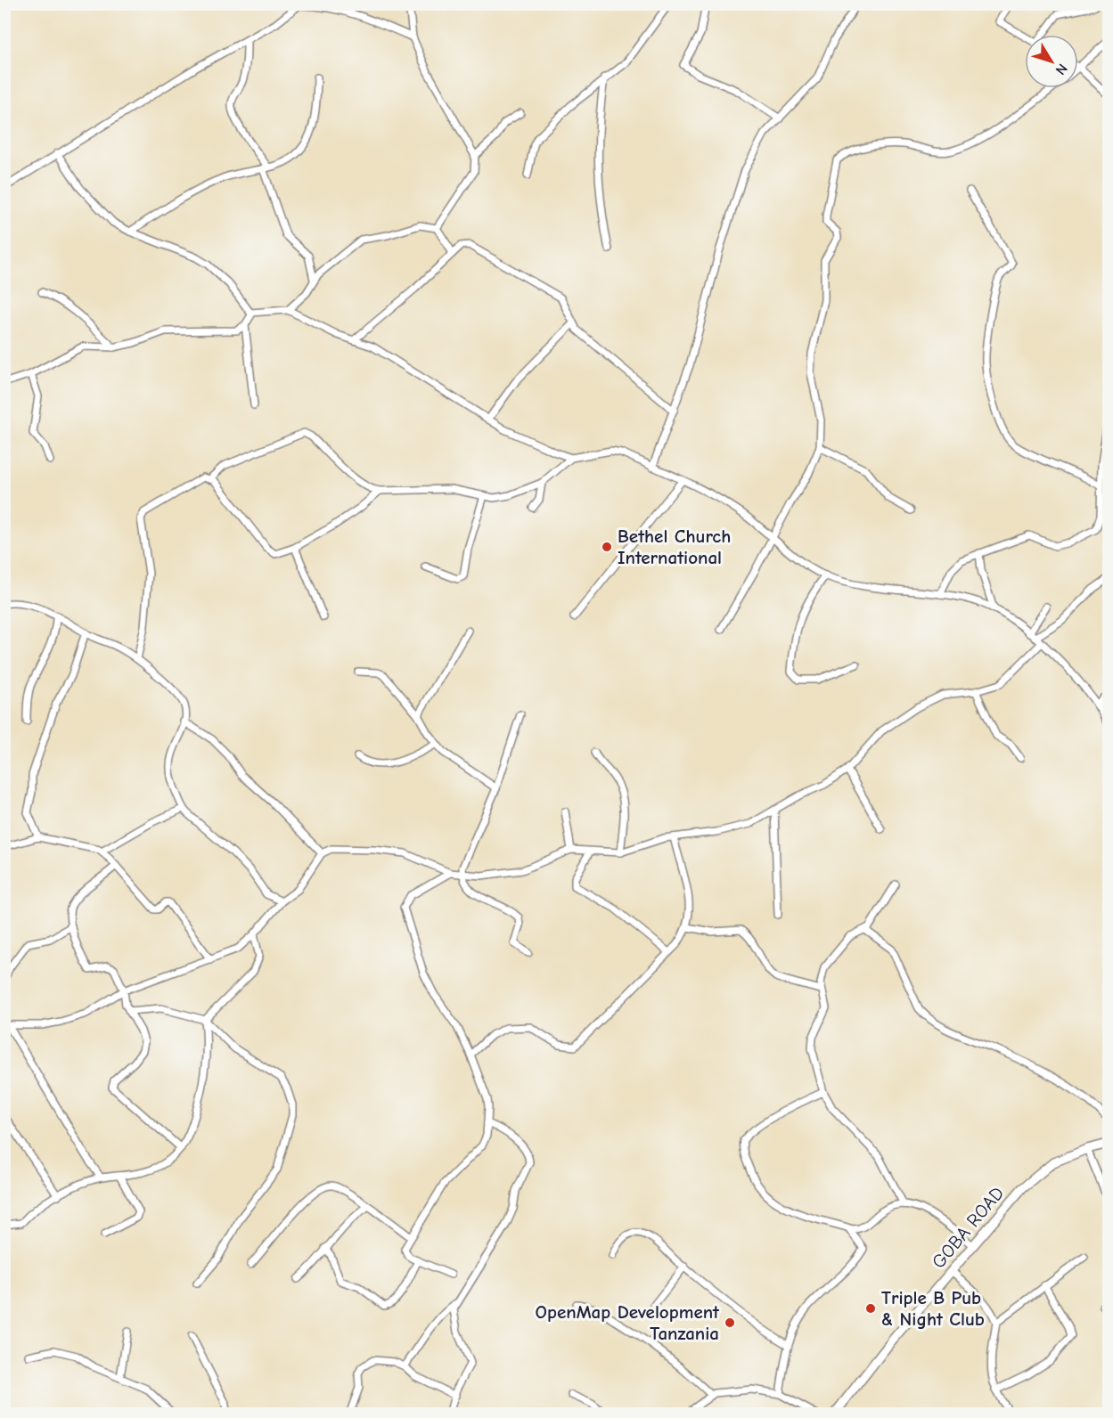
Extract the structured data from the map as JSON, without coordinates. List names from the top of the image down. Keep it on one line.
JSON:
{"streets":{"street":["GOBA ROAD"]},"places":["Bethel Church International","Triple B Pub & Night Club","OpenMap Development Tanzania"],"north":"bottom right"}
